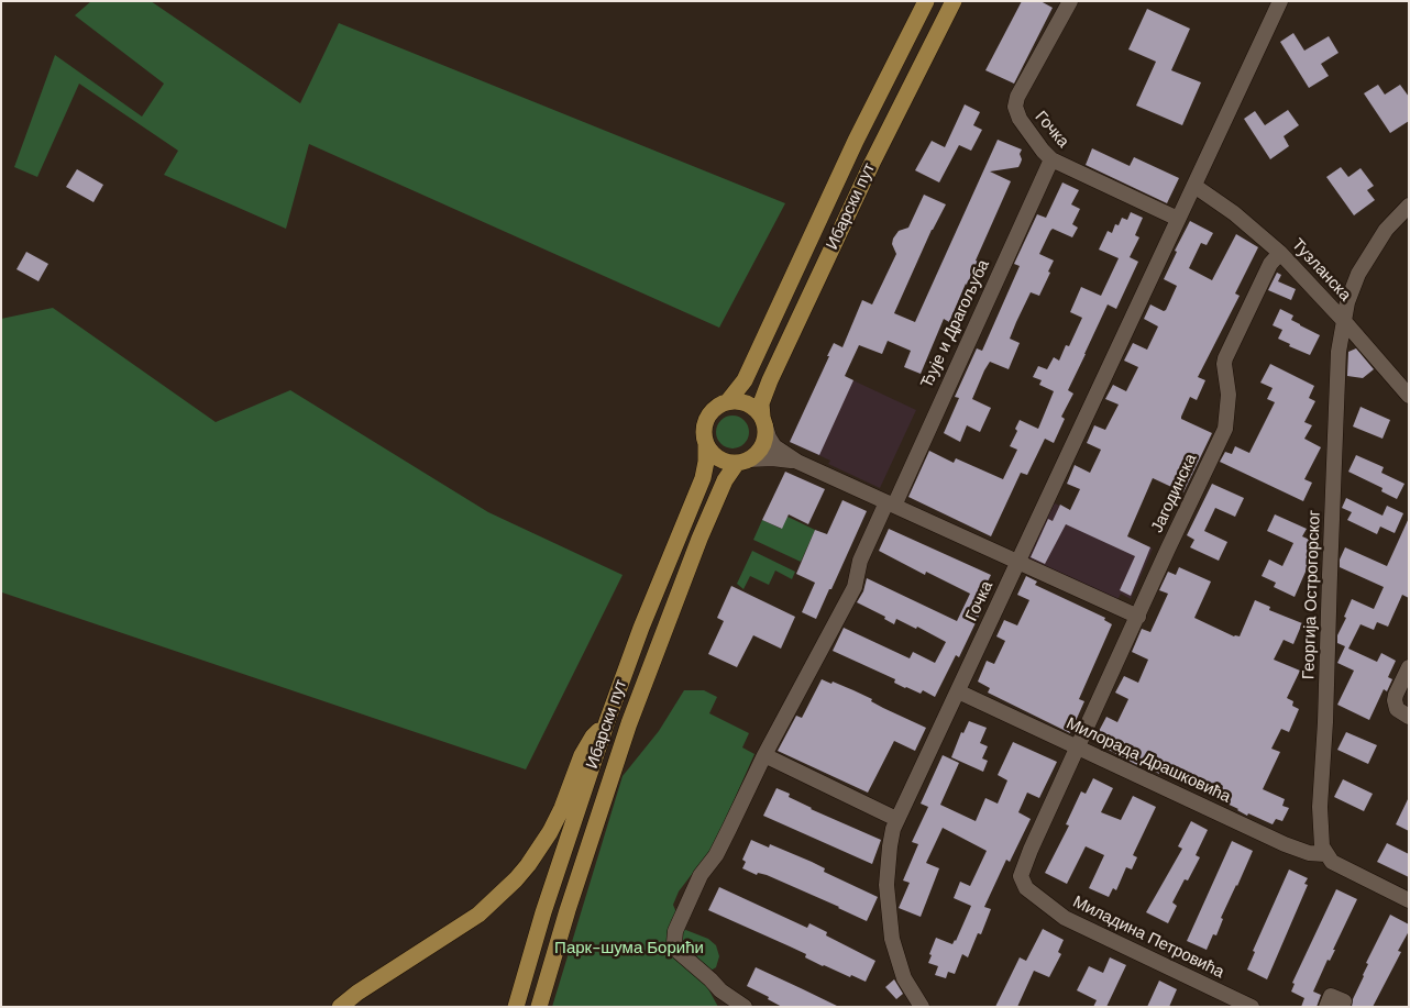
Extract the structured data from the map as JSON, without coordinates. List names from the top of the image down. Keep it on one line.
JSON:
{"streets":{"main road":["Ибарски пут"],"street":["Гочка","Тузланска","Ђује и Драгољуба","Јагодинска","Георгија Острогорског","Милорада Драшковића","Миладина Петровића"]},"crossings":[["Гочка","Тузланска"],["Гочка","Ђује и Драгољуба"],["Гочка","Милорада Драшковића"],["Тузланска","Јагодинска"],["Тузланска","Георгија Острогорског"],["Јагодинска","Милорада Драшковића"],["Јагодинска","Миладина Петровића"],["Георгија Острогорског","Милорада Драшковића"],["Милорада Драшковића","Миладина Петровића"]],"parks":["Парк-шума Борићи"]}
